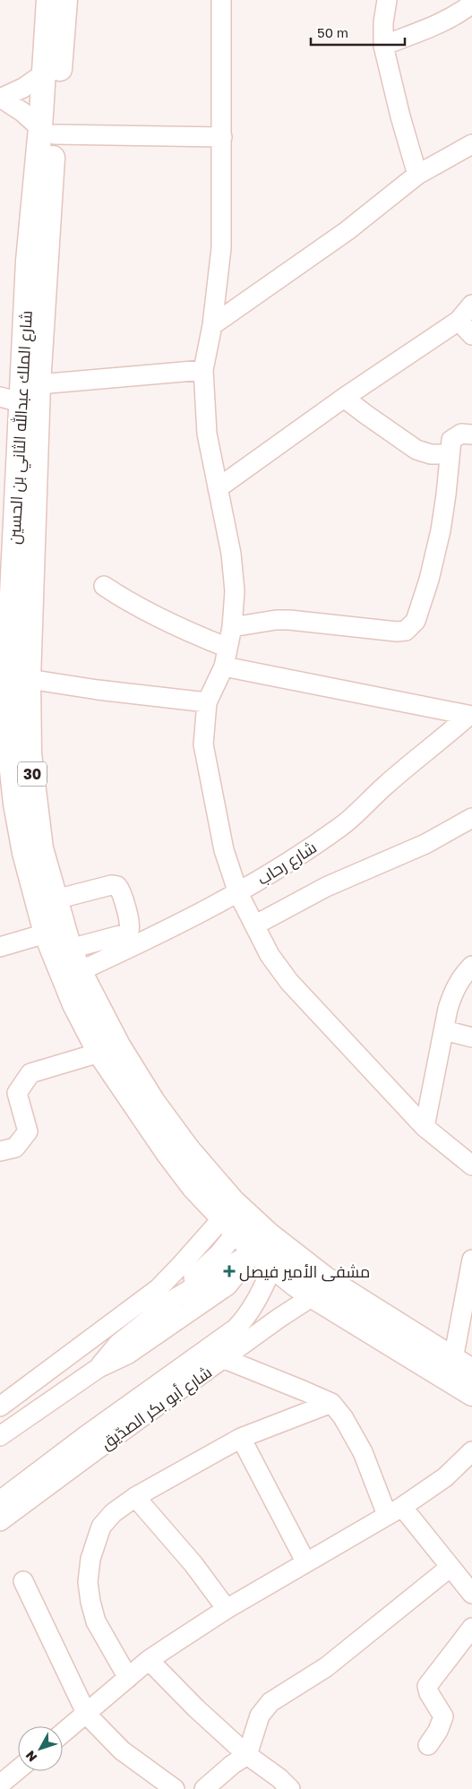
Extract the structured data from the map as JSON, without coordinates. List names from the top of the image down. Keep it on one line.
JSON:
{"streets":{"main road":["شارع الملك عبدالله الثاني بن الحسين","30"],"street":["شارع رحاب","شارع أبو بكر الصدّيق"]},"crossings":[["شارع الملك عبدالله الثاني بن الحسين","شارع رحاب"],["شارع الملك عبدالله الثاني بن الحسين","شارع أبو بكر الصدّيق"]],"places":{"health":["مشفى الأمير فيصل"]},"scale_bar":"50 m","north":"bottom left"}
